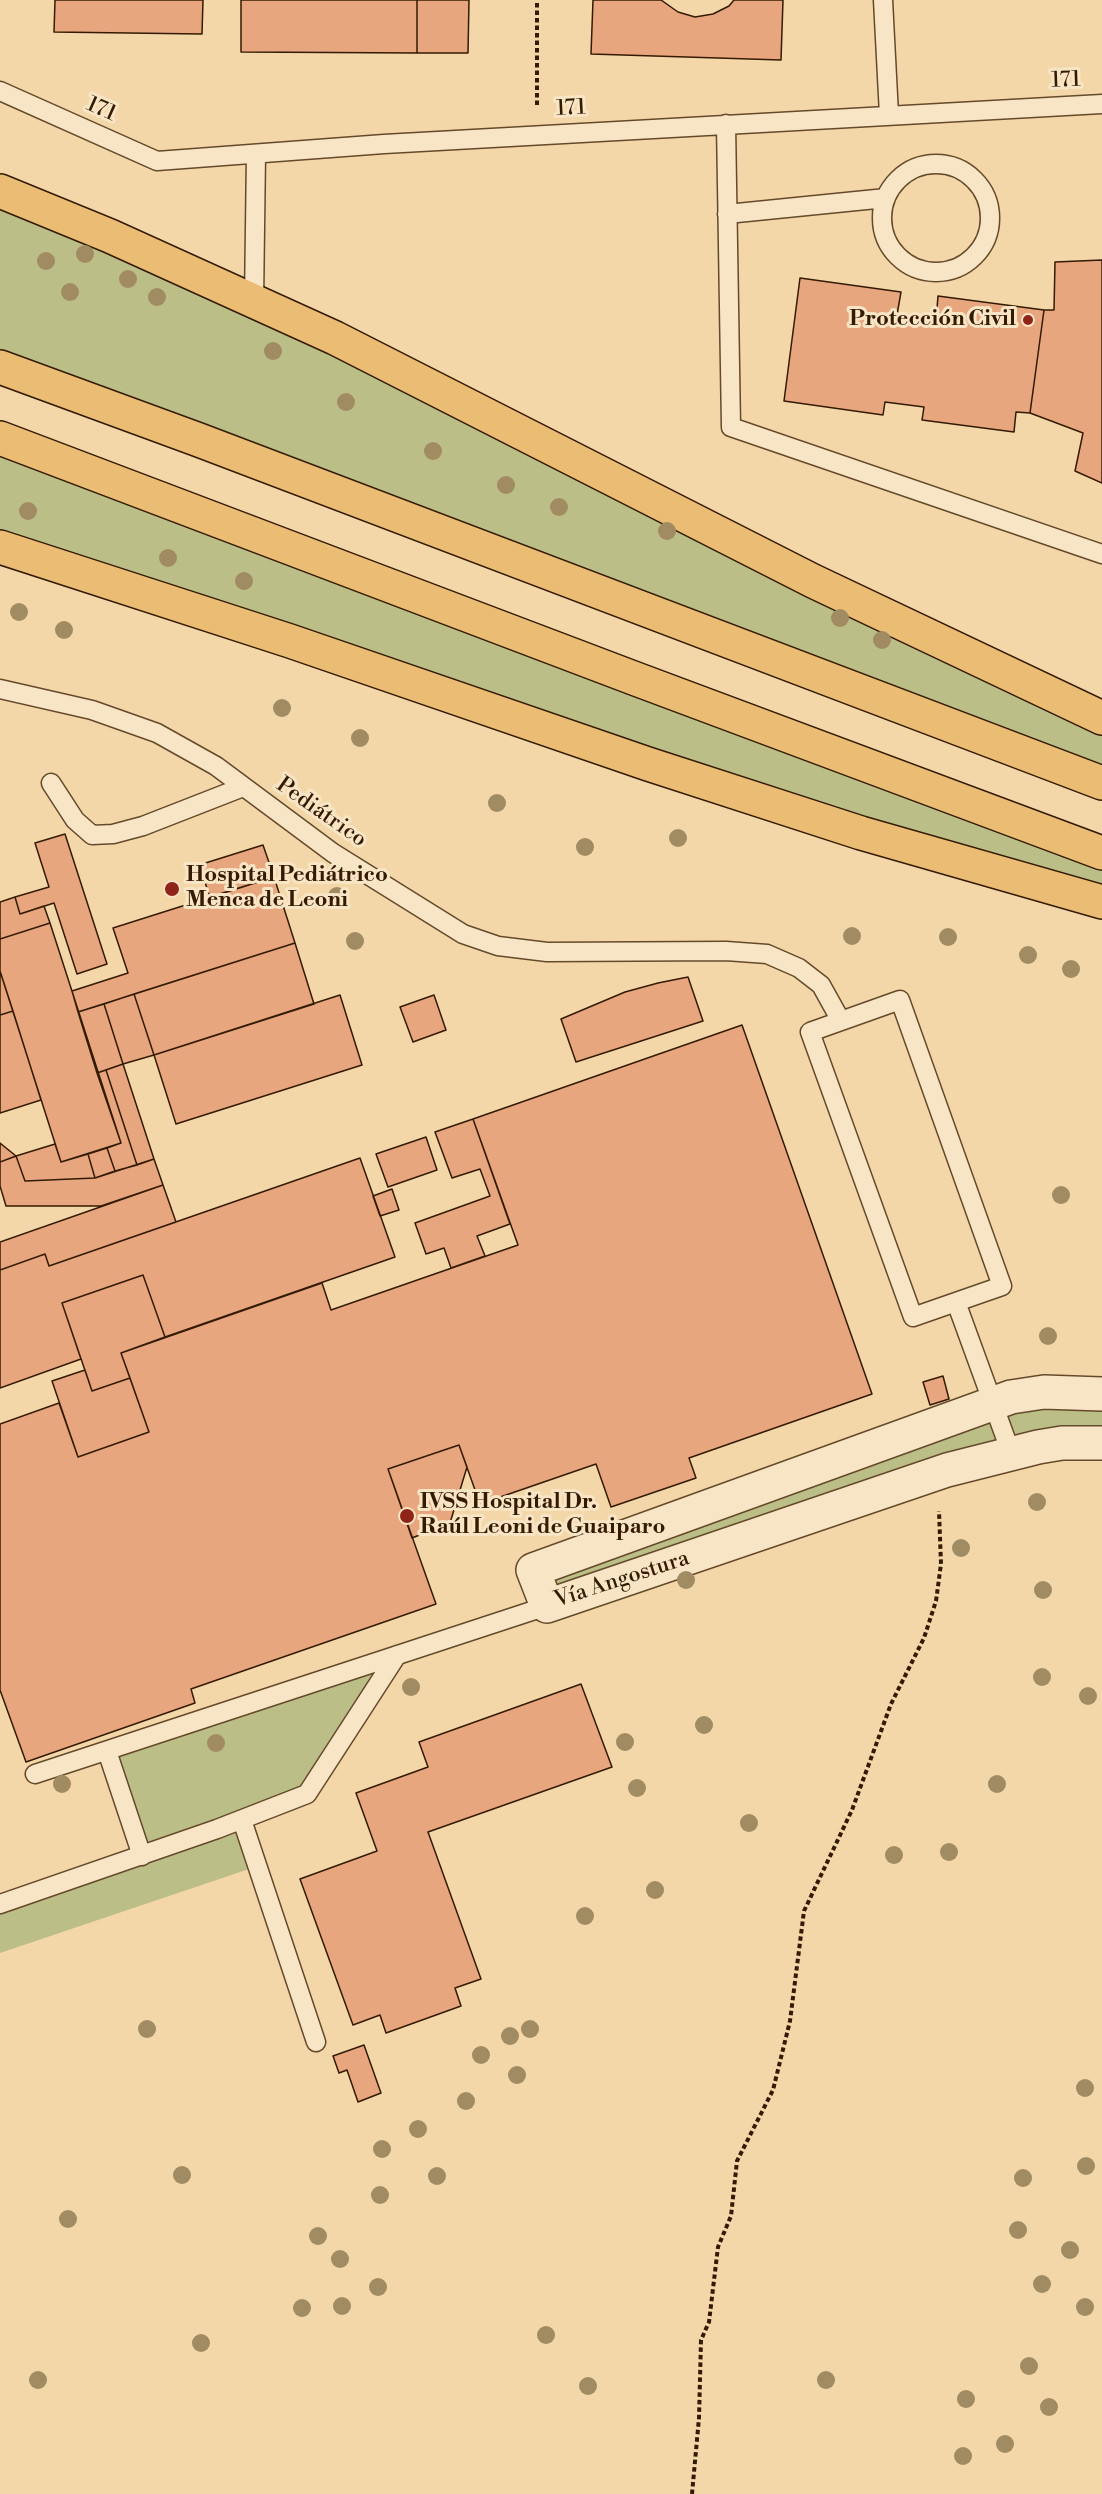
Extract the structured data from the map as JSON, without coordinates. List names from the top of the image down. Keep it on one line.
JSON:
{"streets":{"street":["Vía Angostura"],"lane":["171","Pediátrico"]},"places":["Protección Civil","Hospital Pediátrico Menca de Leoni","IVSS Hospital Dr. Raúl Leoni de Guaiparo"]}
